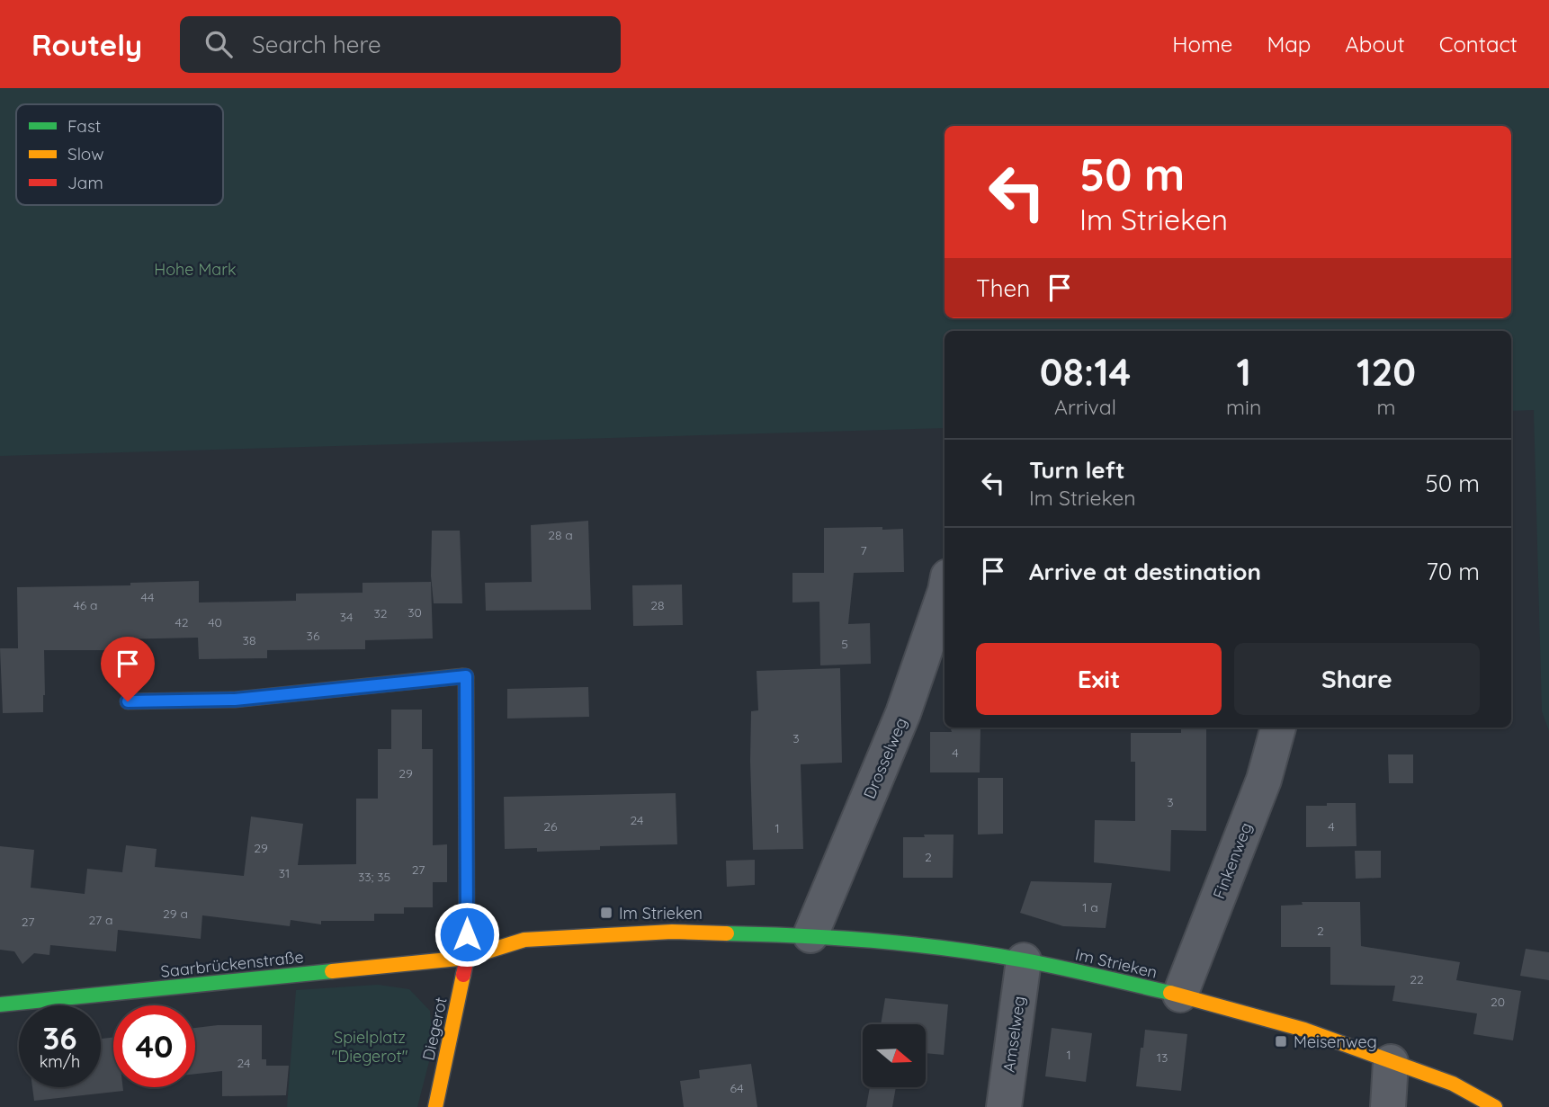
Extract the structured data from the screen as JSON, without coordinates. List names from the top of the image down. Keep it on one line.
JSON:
{"streets":{"street":["Drosselweg","Finkenweg","Im Strieken","Saarbrückenstraße","Diegerot","Amselweg"]},"crossings":[["Drosselweg","Im Strieken"],["Finkenweg","Im Strieken"],["Im Strieken","Saarbrückenstraße"],["Im Strieken","Diegerot"],["Im Strieken","Amselweg"],["Saarbrückenstraße","Diegerot"]],"parks":["Hohe Mark","Spielplatz \"Diegerot\""],"places":{"transit":["Im Strieken","Meisenweg"]},"house_numbers":["28 a","7","44","46 a","28","30","32","34","42","40","36","38","5","3","4","29","3","24","26","4","1","29","2","27","31","33; 35","1 a","29 a","27 a","27","2","22","20","1","13","24","64"],"legend":["Fast","Slow","Jam"],"north":"right","page":{"header":"Routely","search":"Search here","nav":["Home","Map","About","Contact"],"turn":["50 m","Im Strieken"],"then":"Then","eta":["08:14","Arrival","1","min","120","m"],"list":[{"name":"Turn left","note":"Im Strieken","value":"50 m"},{"name":"Arrive at destination","value":"70 m"}],"buttons":["Exit","Share"],"speed":"36 km/h","limit":"40"}}
